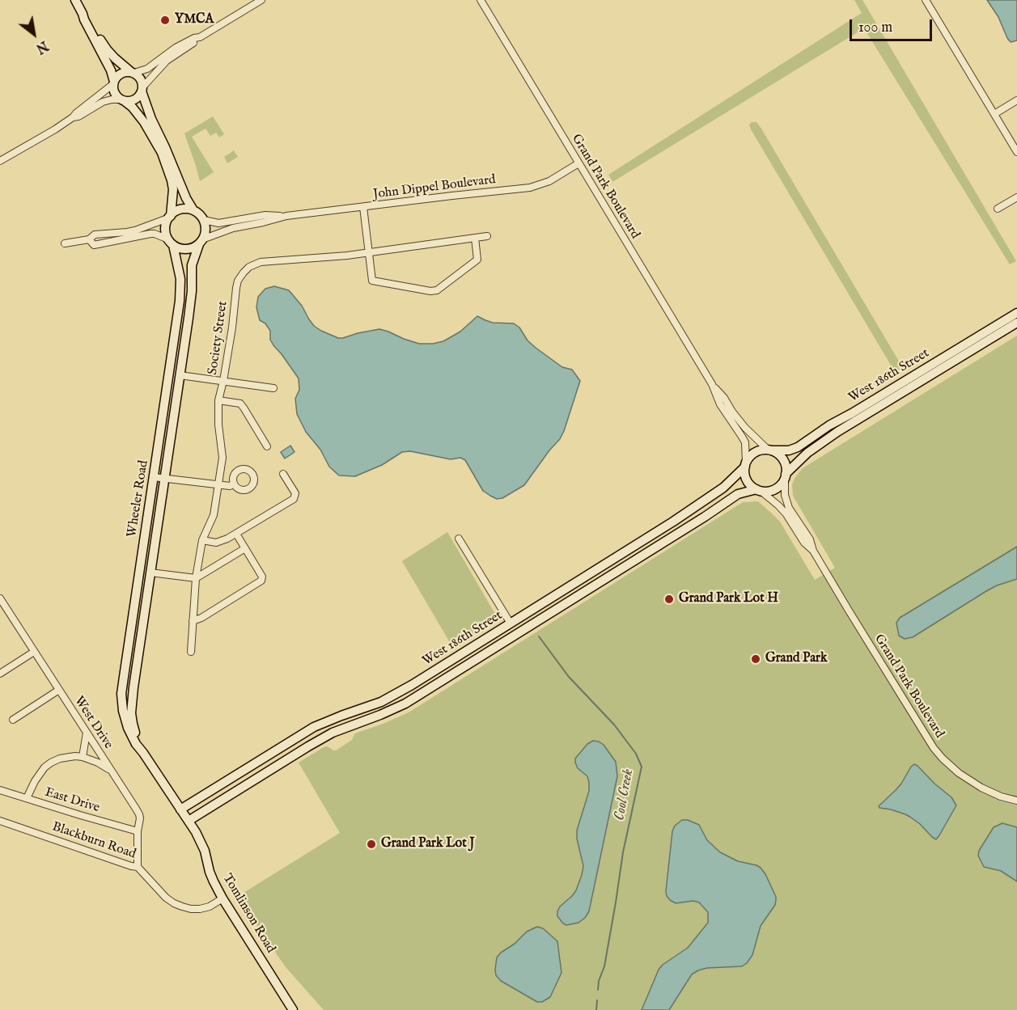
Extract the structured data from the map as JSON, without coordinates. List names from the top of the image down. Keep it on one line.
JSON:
{"streets":{"street":["Grand Park Boulevard","John Dippel Boulevard","Society Street","West 186th Street","Wheeler Road","West Drive","East Drive","Blackburn Road","Tomlinson Road"]},"crossings":[["Grand Park Boulevard","John Dippel Boulevard"],["Grand Park Boulevard","West 186th Street"],["John Dippel Boulevard","Wheeler Road"],["West 186th Street","Wheeler Road"],["West 186th Street","Tomlinson Road"],["Wheeler Road","Tomlinson Road"],["West Drive","East Drive"],["West Drive","Blackburn Road"],["Blackburn Road","Tomlinson Road"]],"water":["Cool Creek"],"places":["YMCA","Grand Park Lot H","Grand Park","Grand Park Lot J"],"scale_bar":"100 m","north":"bottom right"}
